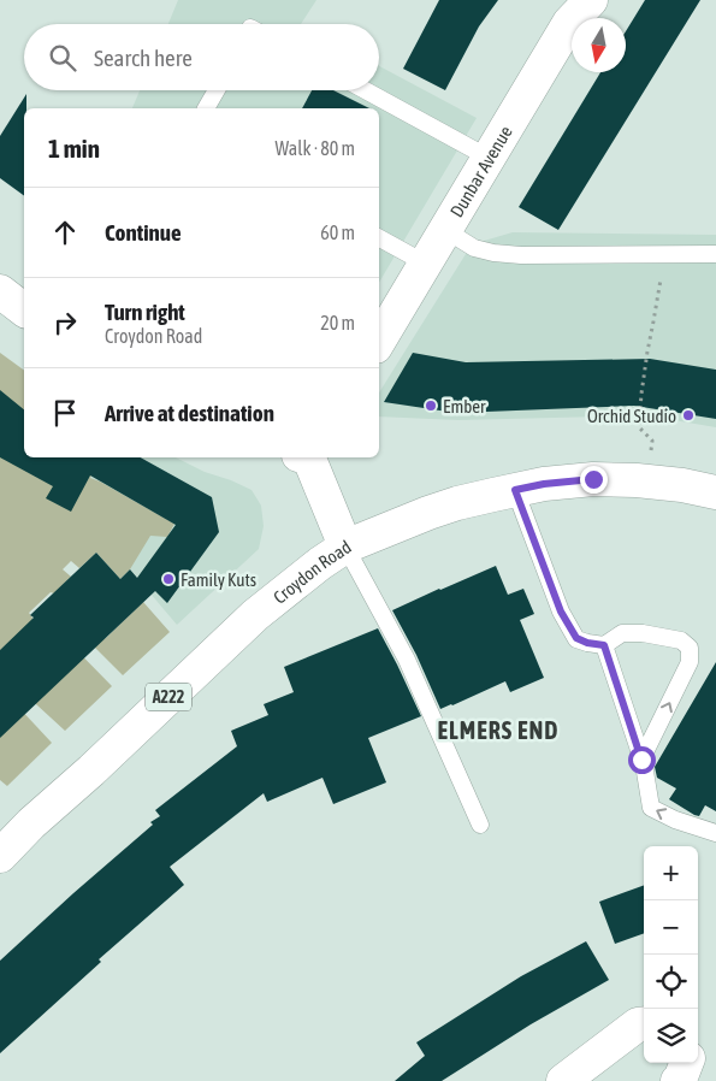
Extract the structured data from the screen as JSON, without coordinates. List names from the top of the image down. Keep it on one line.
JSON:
{"streets":{"main road":["Dunbar Avenue","Croydon Road","A222"]},"districts":["ELMERS END"],"places":["Ember","Orchid Studio","Family Kuts"],"north":"bottom","page":{"search":"Search here","heading":["1 min","Walk · 80 m"],"list":[["Continue","60 m"],["Turn right","Croydon Road","20 m"],"Arrive at destination"],"map_buttons":["+","−"]}}
